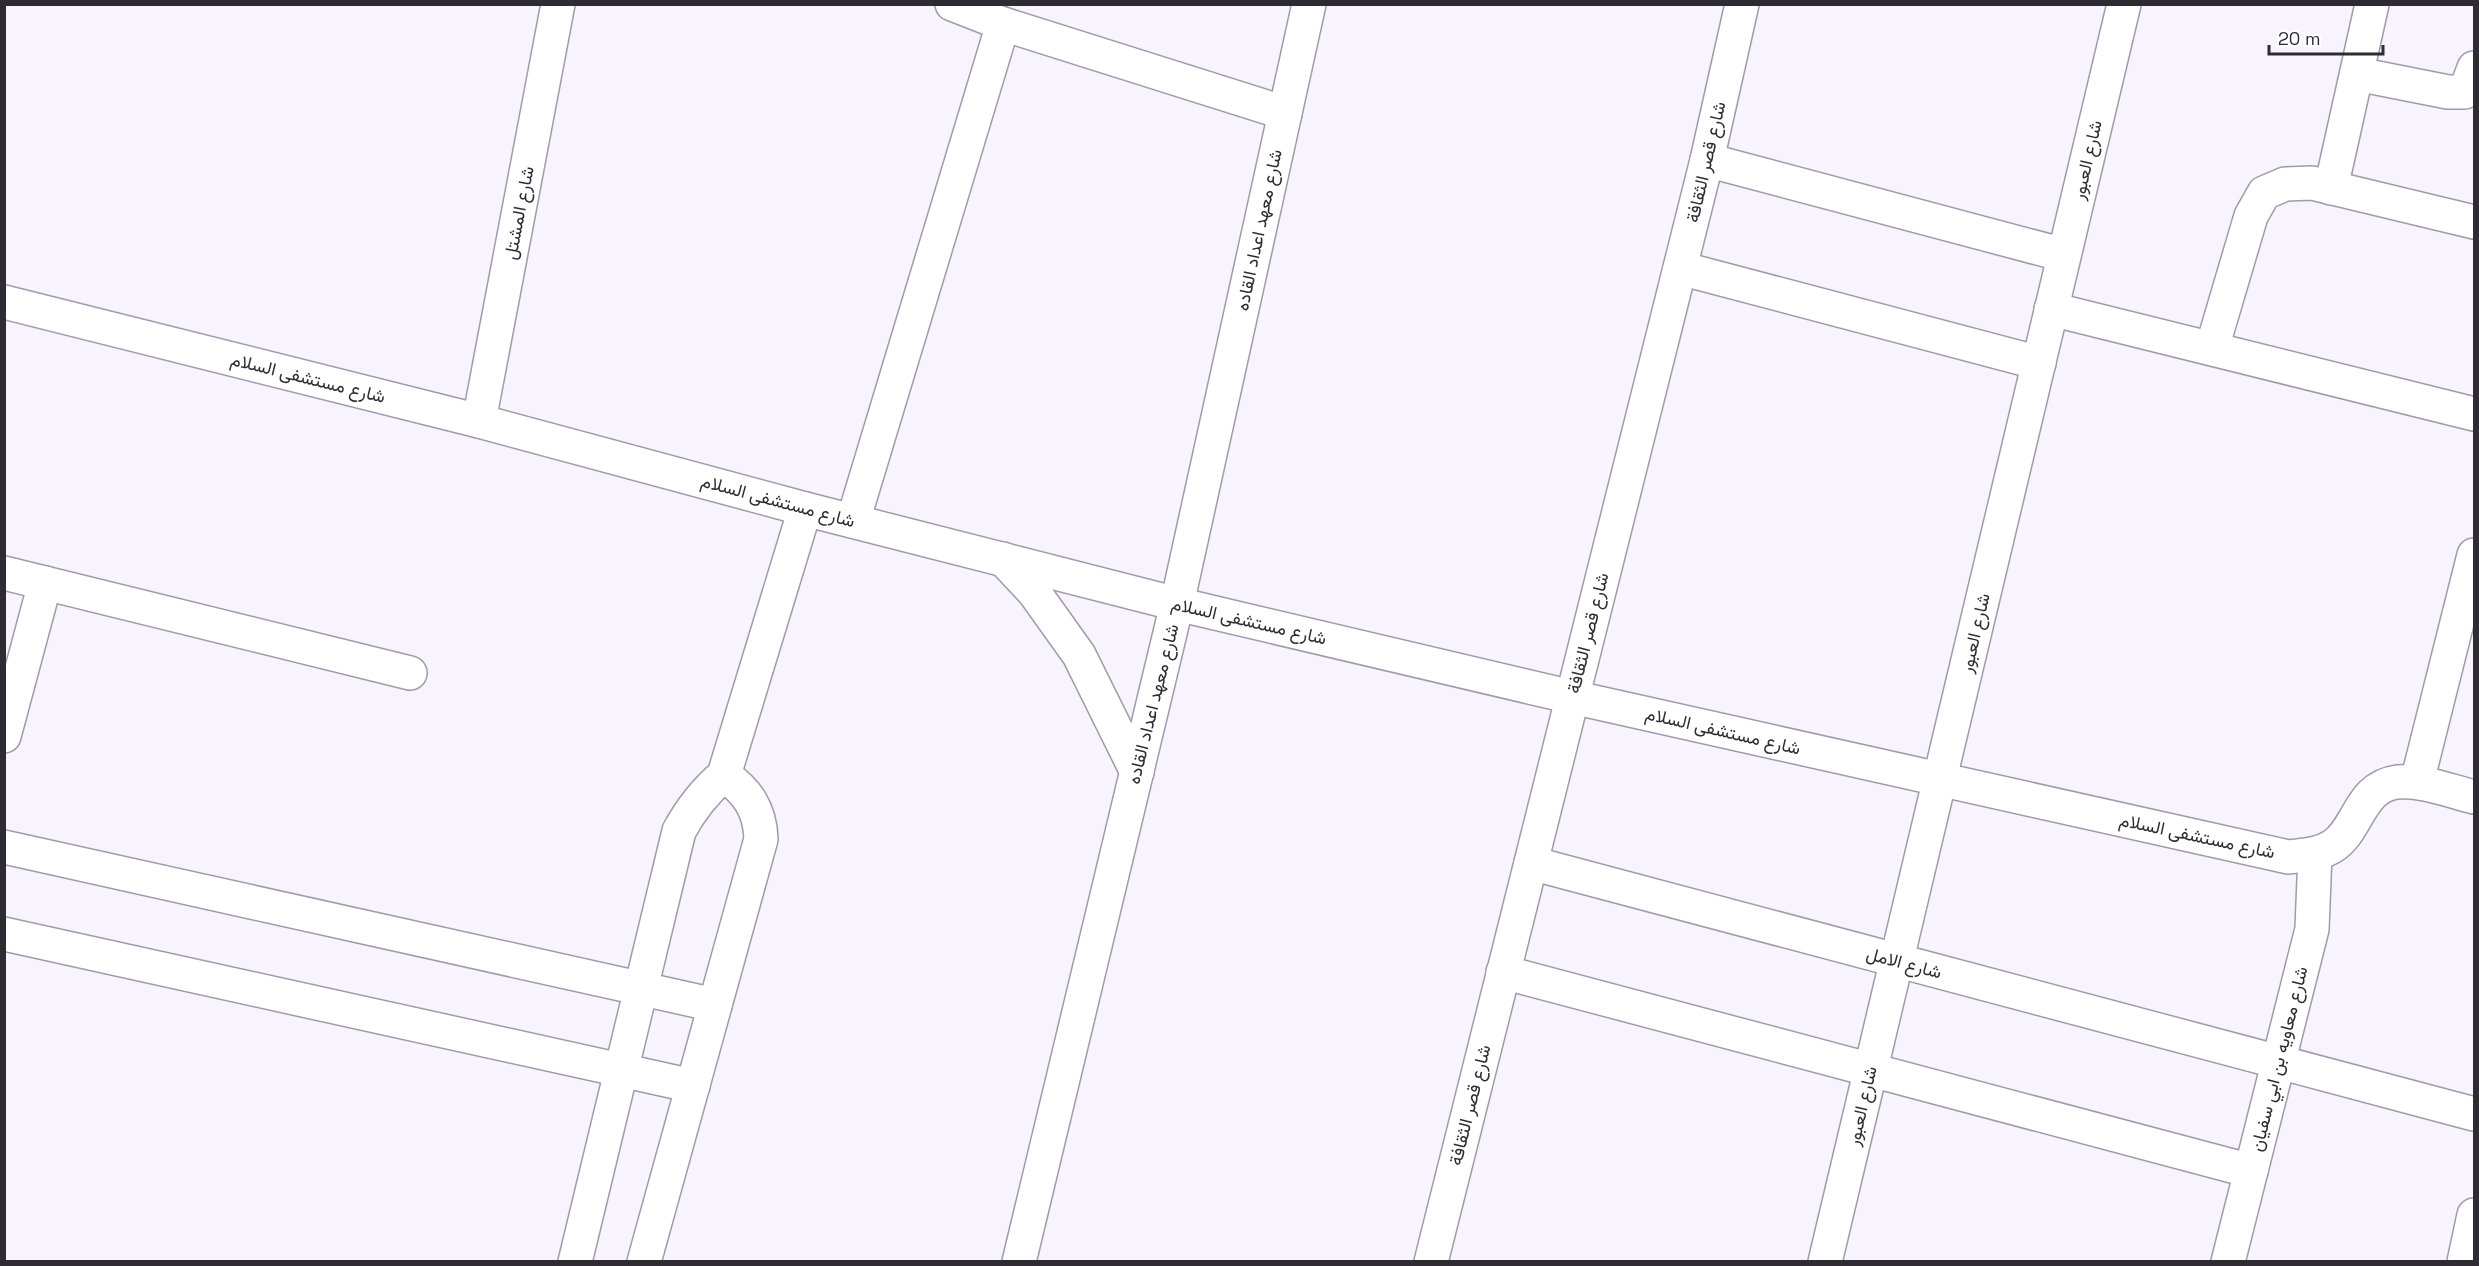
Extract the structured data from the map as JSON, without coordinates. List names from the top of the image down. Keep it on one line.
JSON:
{"streets":{"street":["شارع العبور","شارع قصر الثقافة","شارع المشتل","شارع معهد اعداد القاده","شارع مستشفى السلام","شارع الامل","شارع معاويه بن ابي سفيان"]},"crossings":[["شارع العبور","شارع مستشفى السلام"],["شارع العبور","شارع الامل"],["شارع قصر الثقافة","شارع مستشفى السلام"],["شارع قصر الثقافة","شارع الامل"],["شارع المشتل","شارع مستشفى السلام"],["شارع معهد اعداد القاده","شارع مستشفى السلام"],["شارع مستشفى السلام","شارع معاويه بن ابي سفيان"],["شارع الامل","شارع معاويه بن ابي سفيان"]],"scale_bar":"20 m"}
